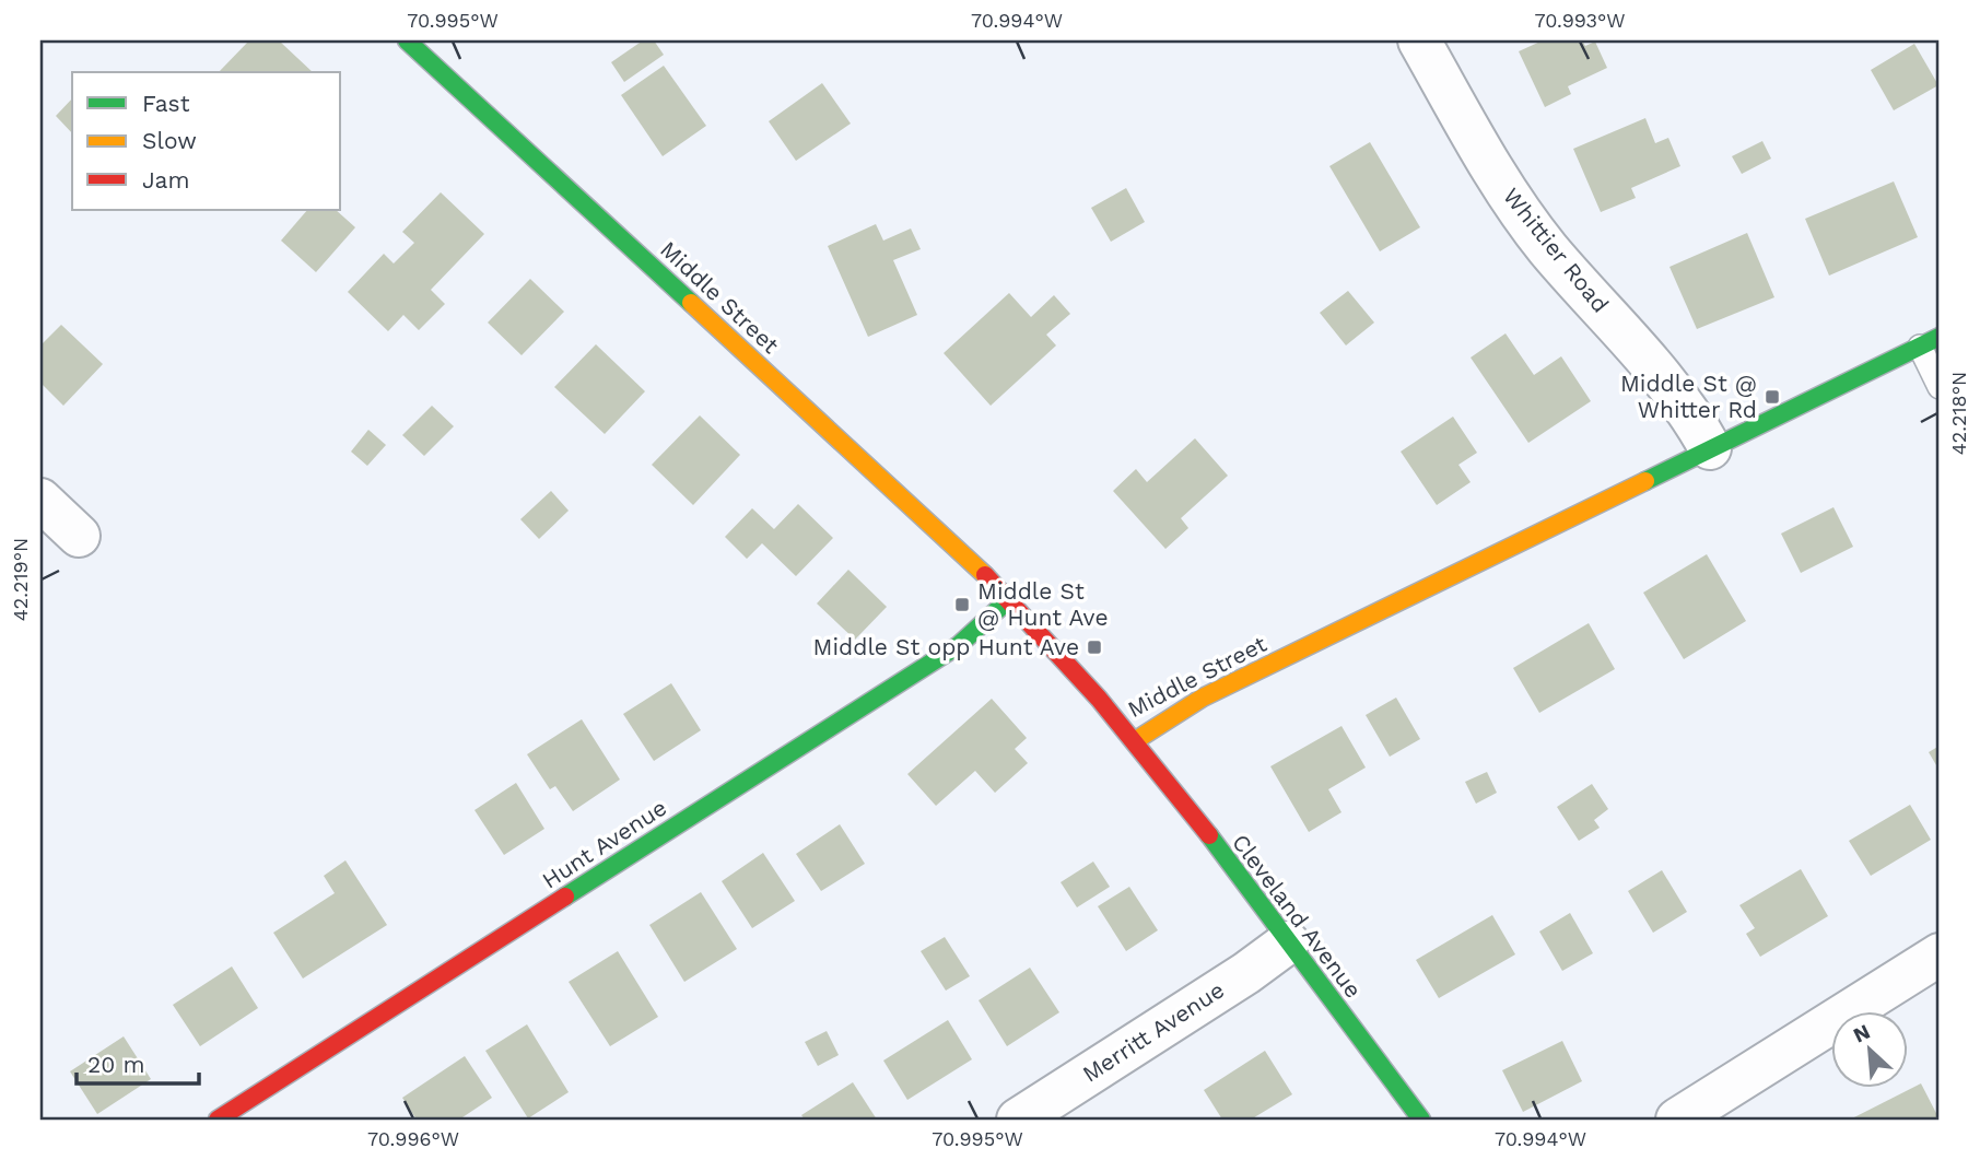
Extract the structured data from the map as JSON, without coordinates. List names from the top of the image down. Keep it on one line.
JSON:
{"streets":{"street":["Whittier Road","Middle Street","Hunt Avenue","Cleveland Avenue","Merritt Avenue"]},"crossings":[["Whittier Road","Middle Street"],["Middle Street","Hunt Avenue"],["Middle Street","Cleveland Avenue"],["Cleveland Avenue","Merritt Avenue"]],"places":{"transit":["Middle St @ Whitter Rd","Middle St @ Hunt Ave","Middle St opp Hunt Ave"]},"legend":["Fast","Slow","Jam"],"scale_bar":"20 m","north":"top left","coordinates":["70.995°W","70.994°W","70.993°W","42.218°N","42.219°N","70.996°W"]}
